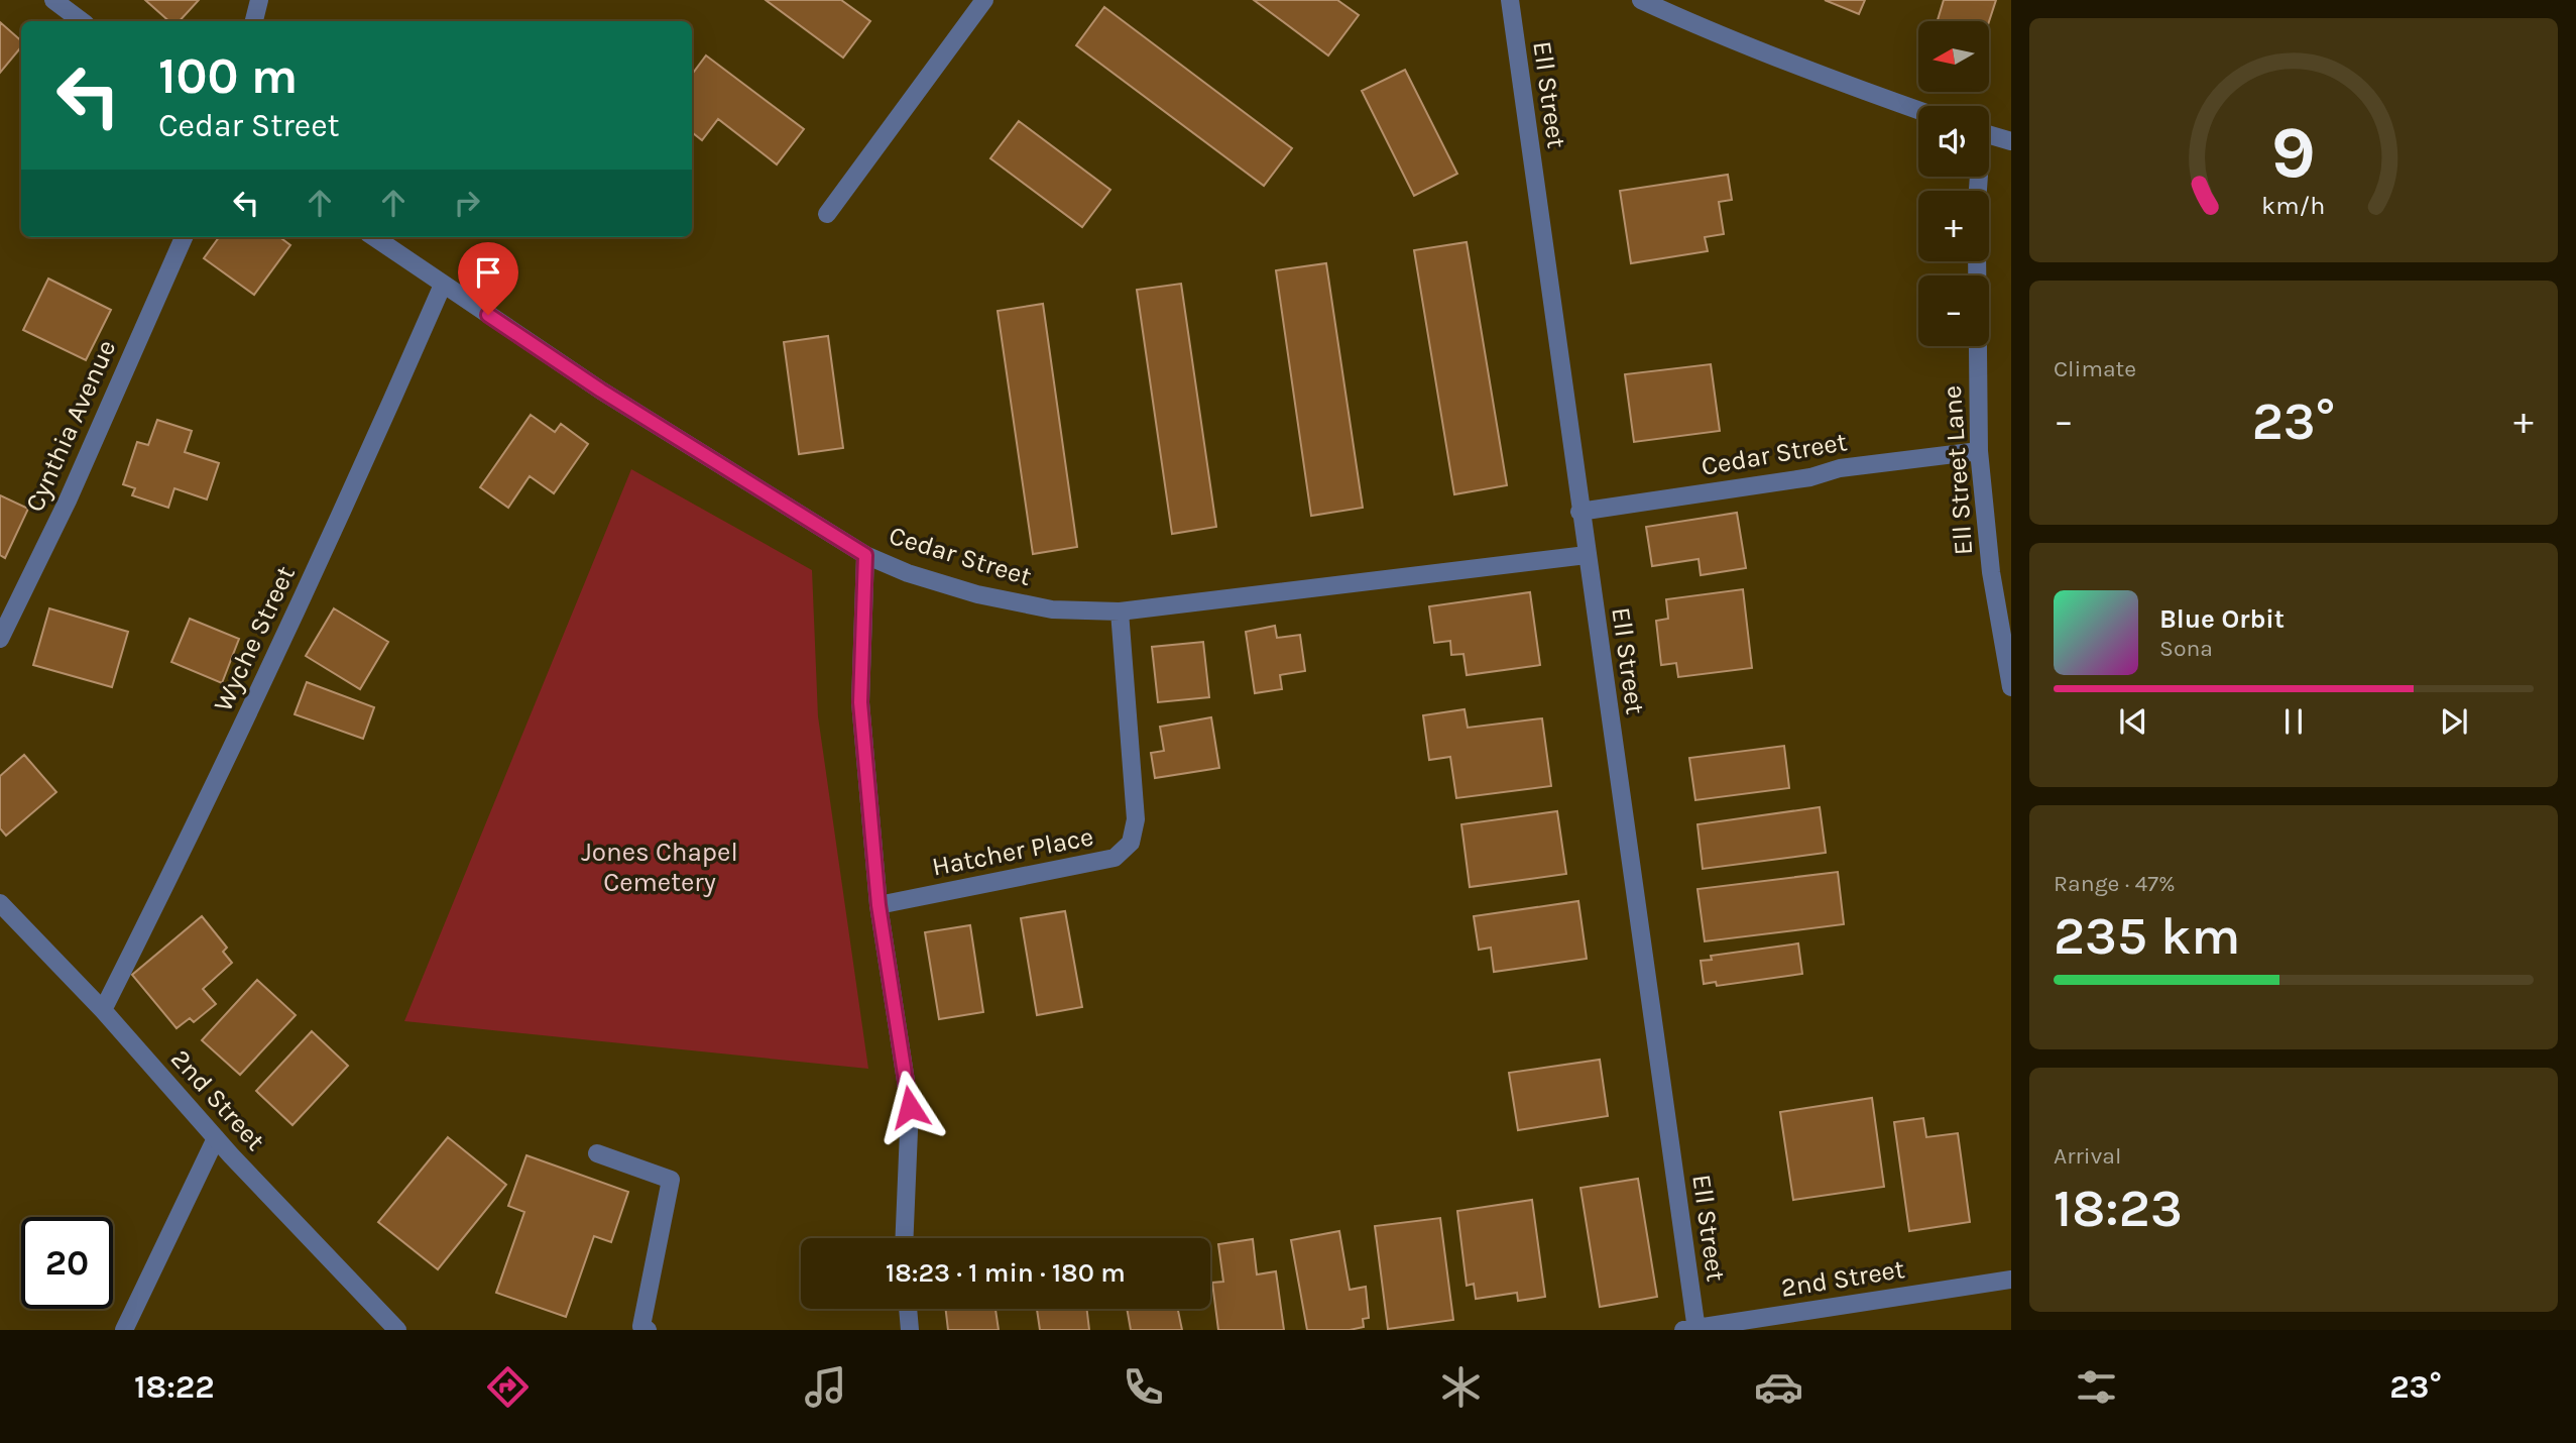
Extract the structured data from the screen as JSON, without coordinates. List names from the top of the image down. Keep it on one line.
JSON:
{"streets":{"street":["Ell Street","Cynthia Avenue","Cedar Street","Ell Street Lane","Wyche Street","Hatcher Place","2nd Street"]},"crossings":[["Ell Street","Cedar Street"],["Ell Street","2nd Street"],["Cedar Street","Ell Street Lane"],["Cedar Street","Wyche Street"],["Cedar Street","Hatcher Place"],["Wyche Street","2nd Street"]],"parks":["Jones Chapel Cemetery"],"north":"left","page":{"map_buttons":["+","−"],"turn":["100 m","Cedar Street"],"tile":["Climate",["Range · 47%","235 km"],["Arrival","18:23"]],"heat":["−","23°","+"],"song":["Blue Orbit","Sona"],"limit":"20","trip":"18:23 · 1 min · 180 m","tabs":["18:22","23°"],"gauge":["9","km/h"]}}
